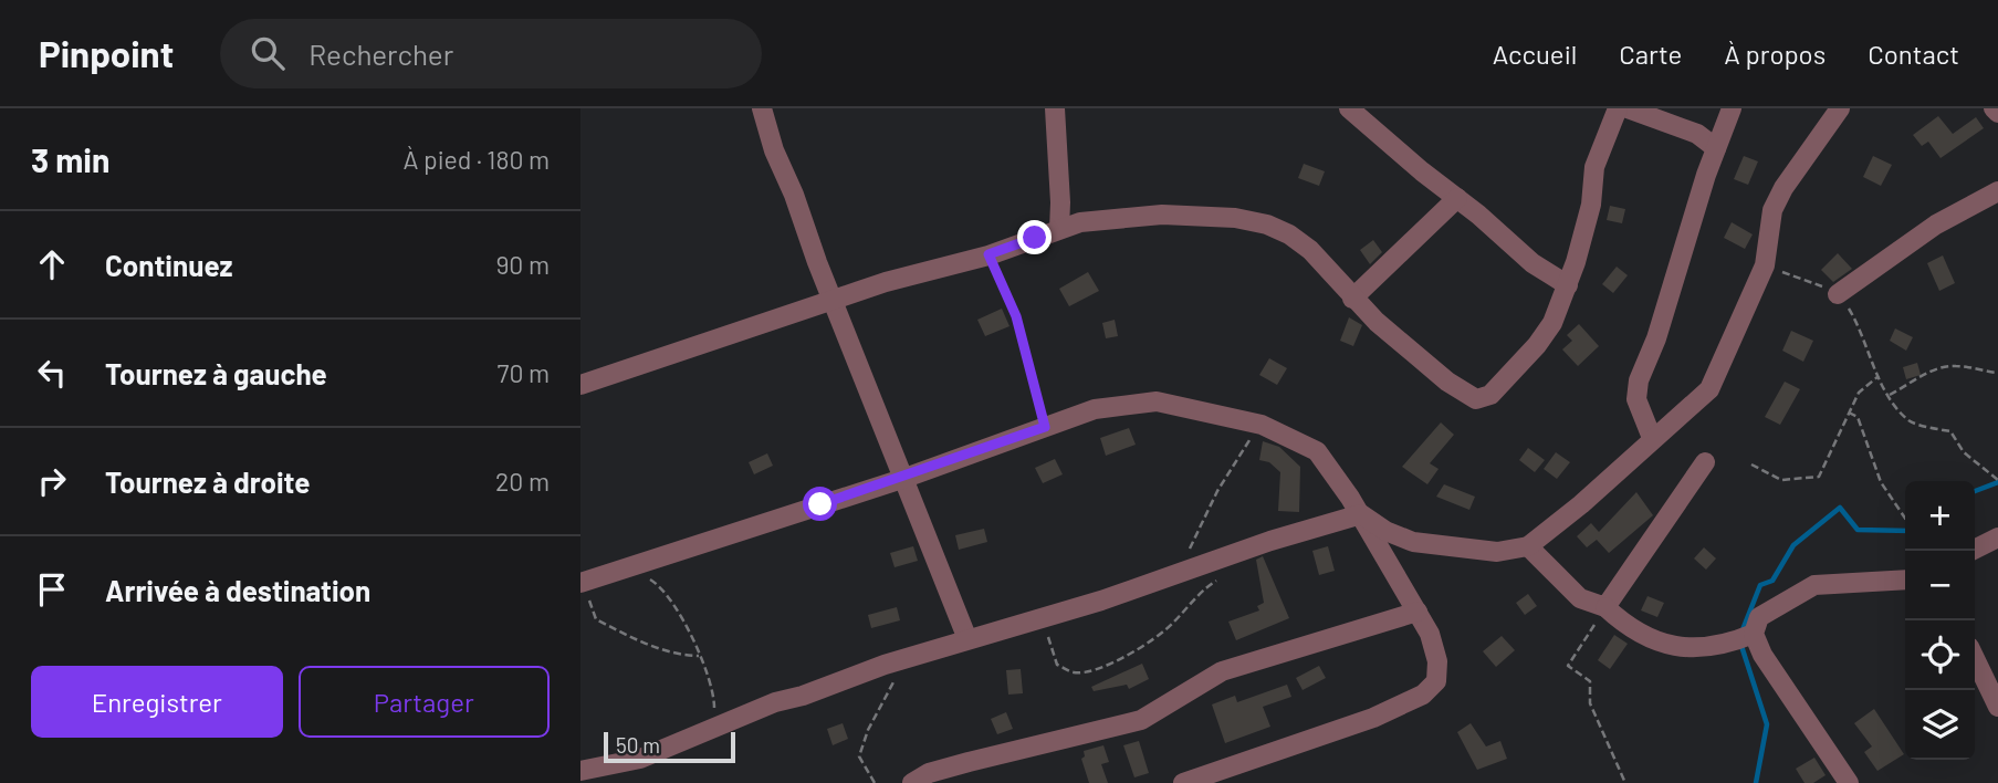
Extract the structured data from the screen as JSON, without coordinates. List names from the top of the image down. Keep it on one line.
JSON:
{"scale_bar":"50 m","page":{"header":"Pinpoint","search":"Rechercher","nav":["Accueil","Carte","À propos","Contact"],"heading":["3 min","À pied · 180 m"],"list":[["Continuez","90 m"],["Tournez à gauche","70 m"],["Tournez à droite","20 m"],"Arrivée à destination"],"map_buttons":["+","−"],"buttons":["Enregistrer","Partager"],"scale":"50 m"}}
